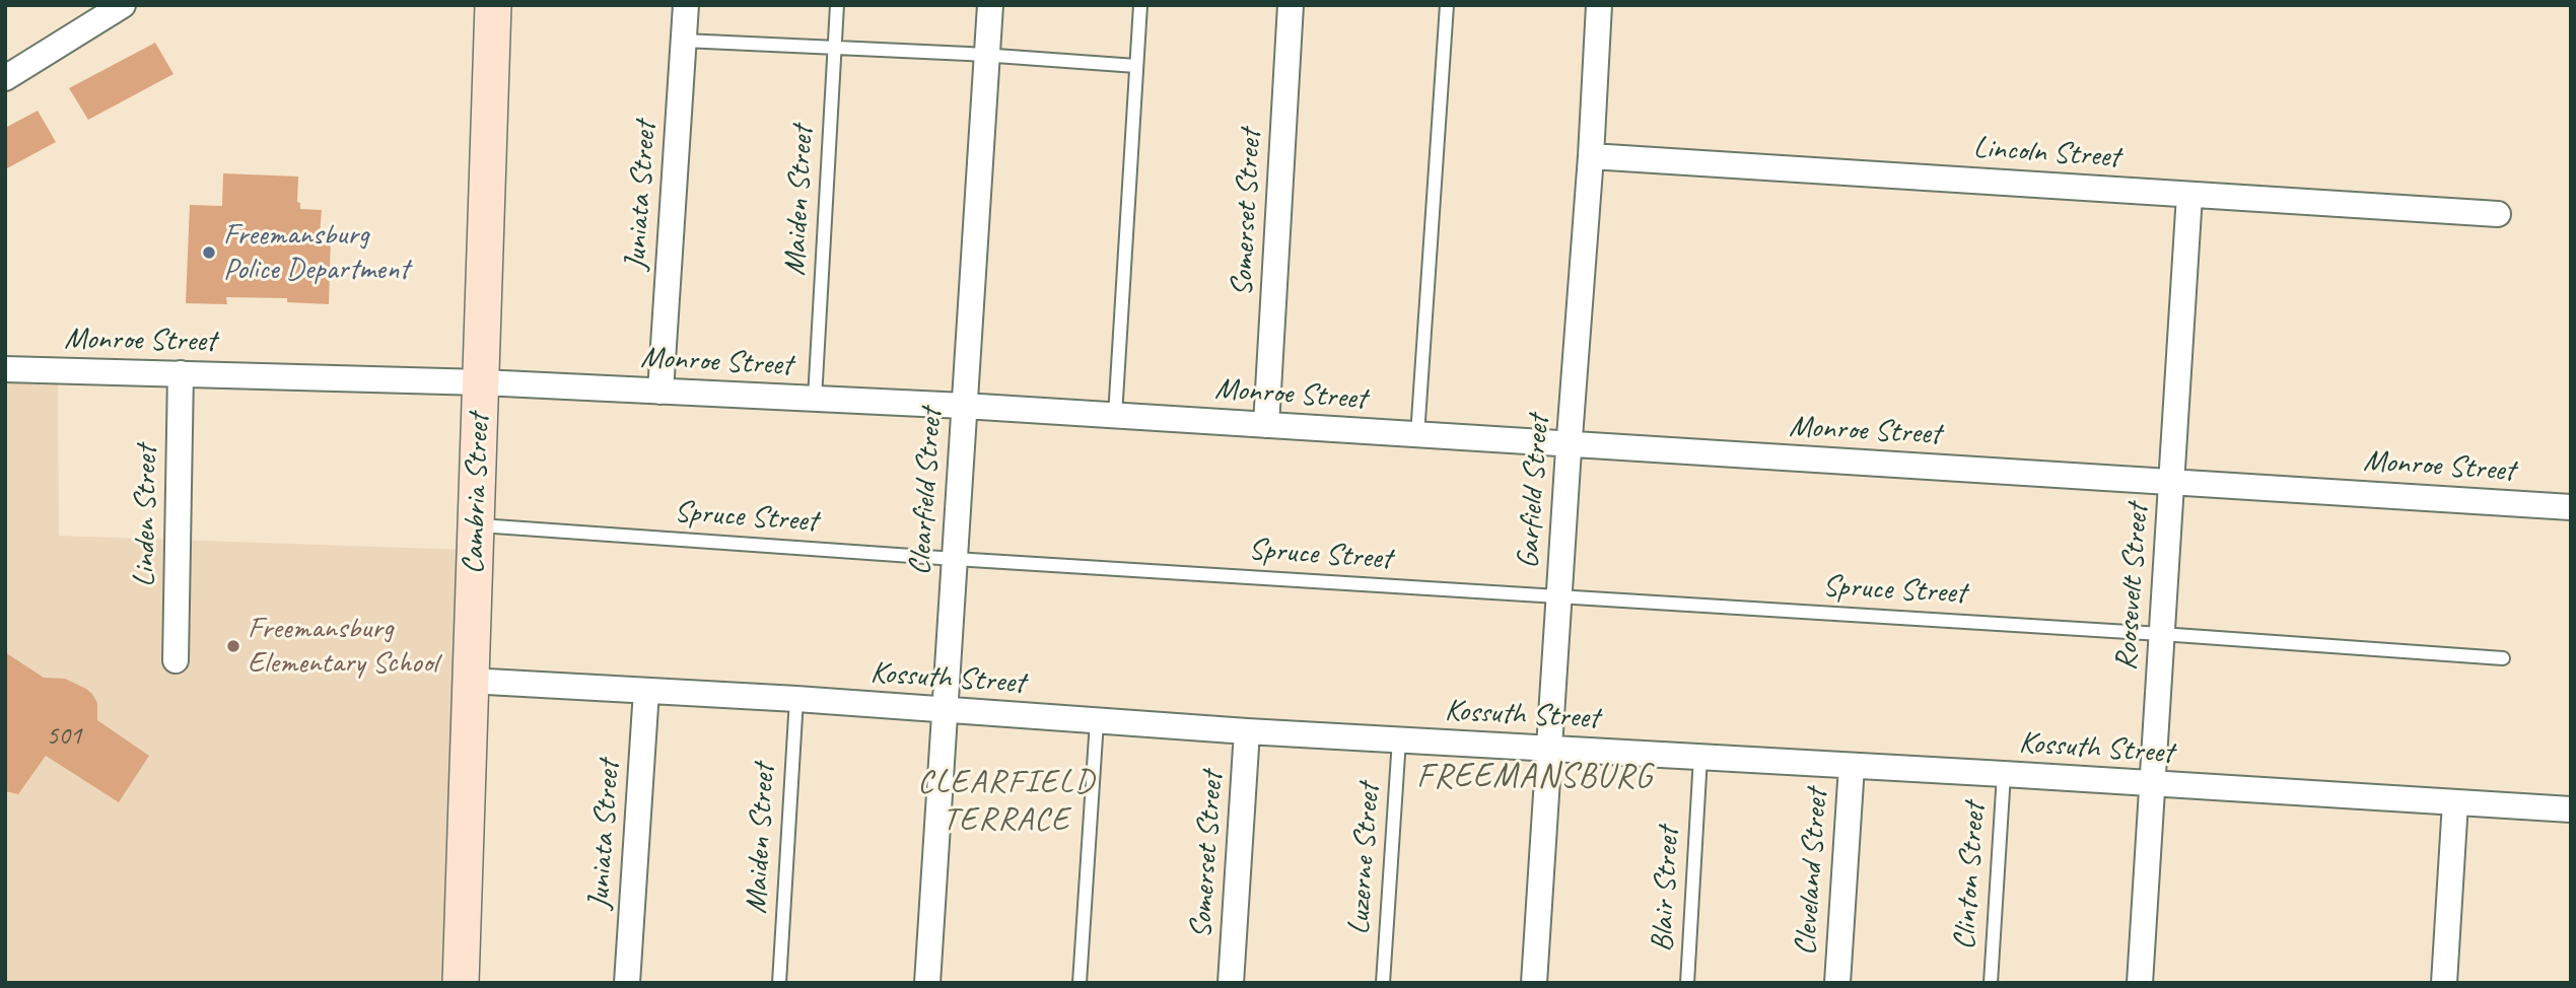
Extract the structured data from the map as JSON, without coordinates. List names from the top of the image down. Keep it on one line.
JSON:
{"streets":{"street":["Lincoln Street","Juniata Street","Somerset Street","Monroe Street","Clearfield Street","Garfield Street","Cambria Street","Linden Street","Roosevelt Street","Kossuth Street","Cleveland Street"],"lane":["Maiden Street","Spruce Street","Luzerne Street","Clinton Street","Blair Street"]},"crossings":[["Lincoln Street","Garfield Street"],["Lincoln Street","Roosevelt Street"],["Juniata Street","Monroe Street"],["Juniata Street","Kossuth Street"],["Maiden Street","Monroe Street"],["Maiden Street","Kossuth Street"],["Somerset Street","Monroe Street"],["Somerset Street","Kossuth Street"],["Monroe Street","Clearfield Street"],["Monroe Street","Garfield Street"],["Monroe Street","Cambria Street"],["Monroe Street","Linden Street"],["Monroe Street","Roosevelt Street"],["Clearfield Street","Spruce Street"],["Clearfield Street","Kossuth Street"],["Garfield Street","Spruce Street"],["Garfield Street","Kossuth Street"],["Cambria Street","Spruce Street"],["Cambria Street","Kossuth Street"],["Spruce Street","Roosevelt Street"],["Roosevelt Street","Kossuth Street"],["Kossuth Street","Luzerne Street"],["Kossuth Street","Cleveland Street"],["Kossuth Street","Clinton Street"],["Kossuth Street","Blair Street"]],"districts":["FREEMANSBURG","CLEARFIELD TERRACE"],"places":["Freemansburg Police Department","Freemansburg Elementary School"],"house_numbers":["501"]}
